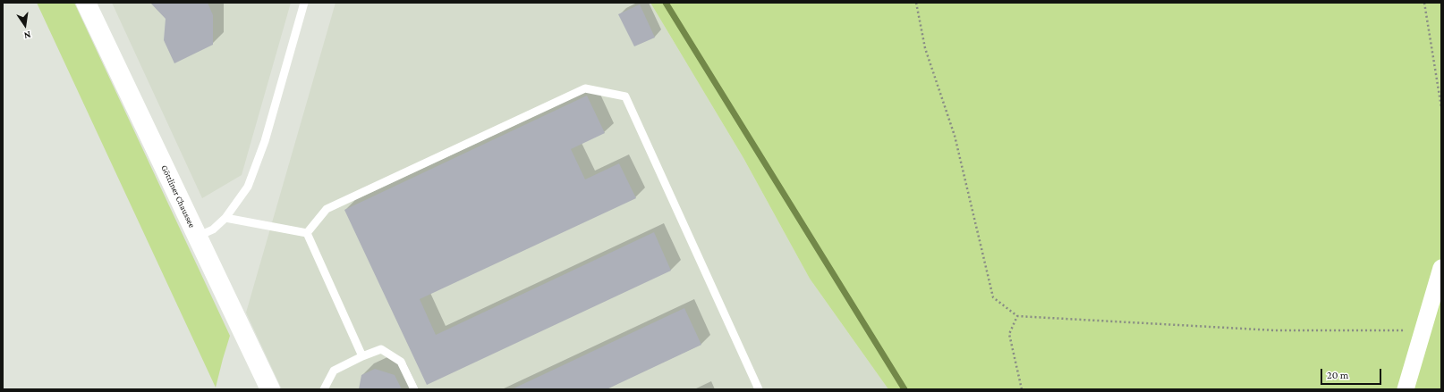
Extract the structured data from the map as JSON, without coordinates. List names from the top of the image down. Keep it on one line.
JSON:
{"streets":{"street":["Göttliner Chaussee"]},"scale_bar":"20 m","north":"bottom"}
